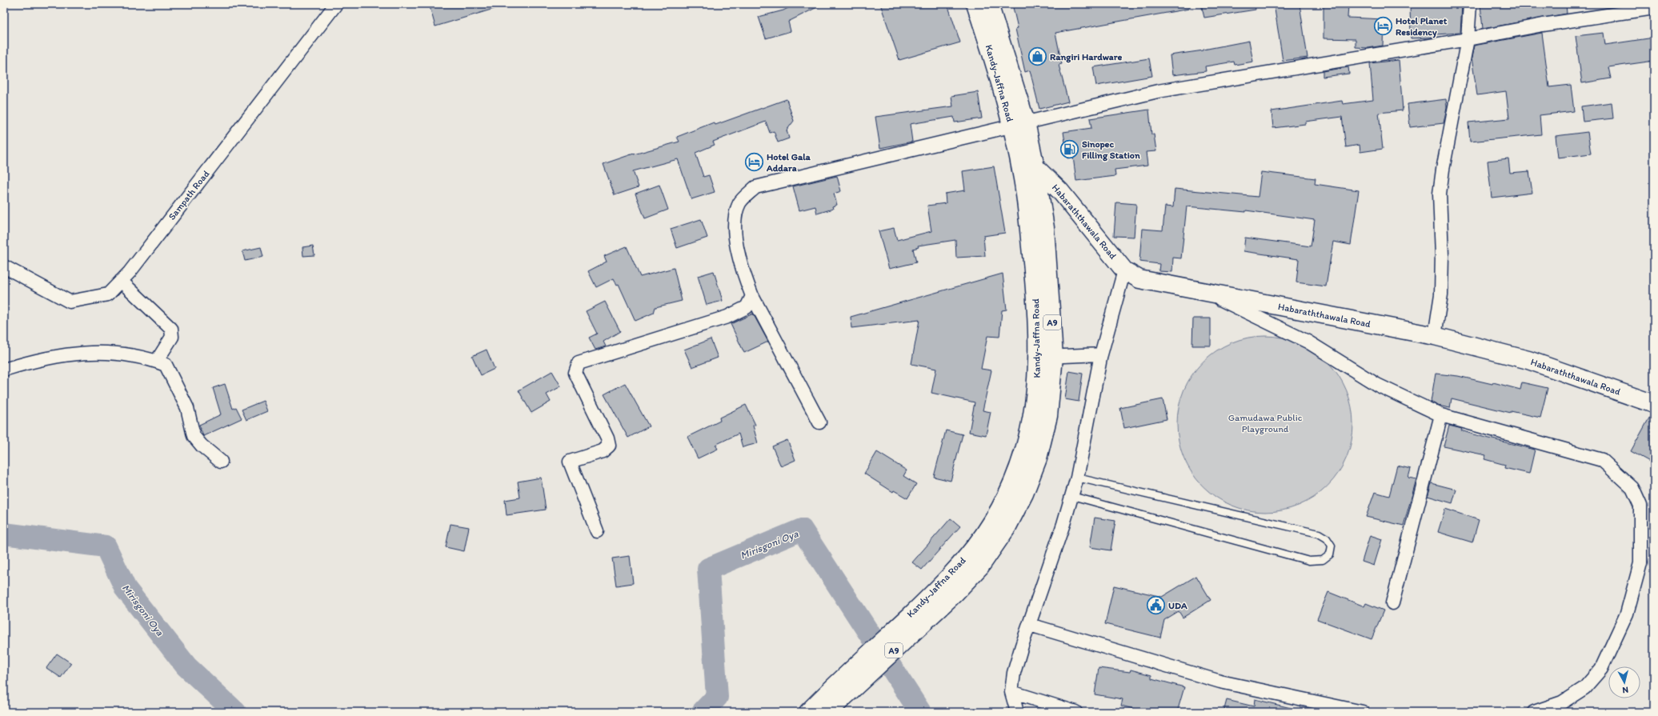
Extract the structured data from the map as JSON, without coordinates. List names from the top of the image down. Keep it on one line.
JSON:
{"streets":{"main road":["Kandy-Jaffna Road","Habaraththawala Road","A9"],"street":["Sampath Road"]},"crossings":[["Kandy-Jaffna Road","Habaraththawala Road"]],"water":["Mirisgoni Oya"],"parks":["Gamudawa Public Playground"],"places":{"hotel":["Hotel Planet Residency","Hotel Gala Addara"],"shop":["Rangiri Hardware"],"fuel station":["Sinopec Filling Station"],"public building":["UDA"]},"north":"bottom"}
